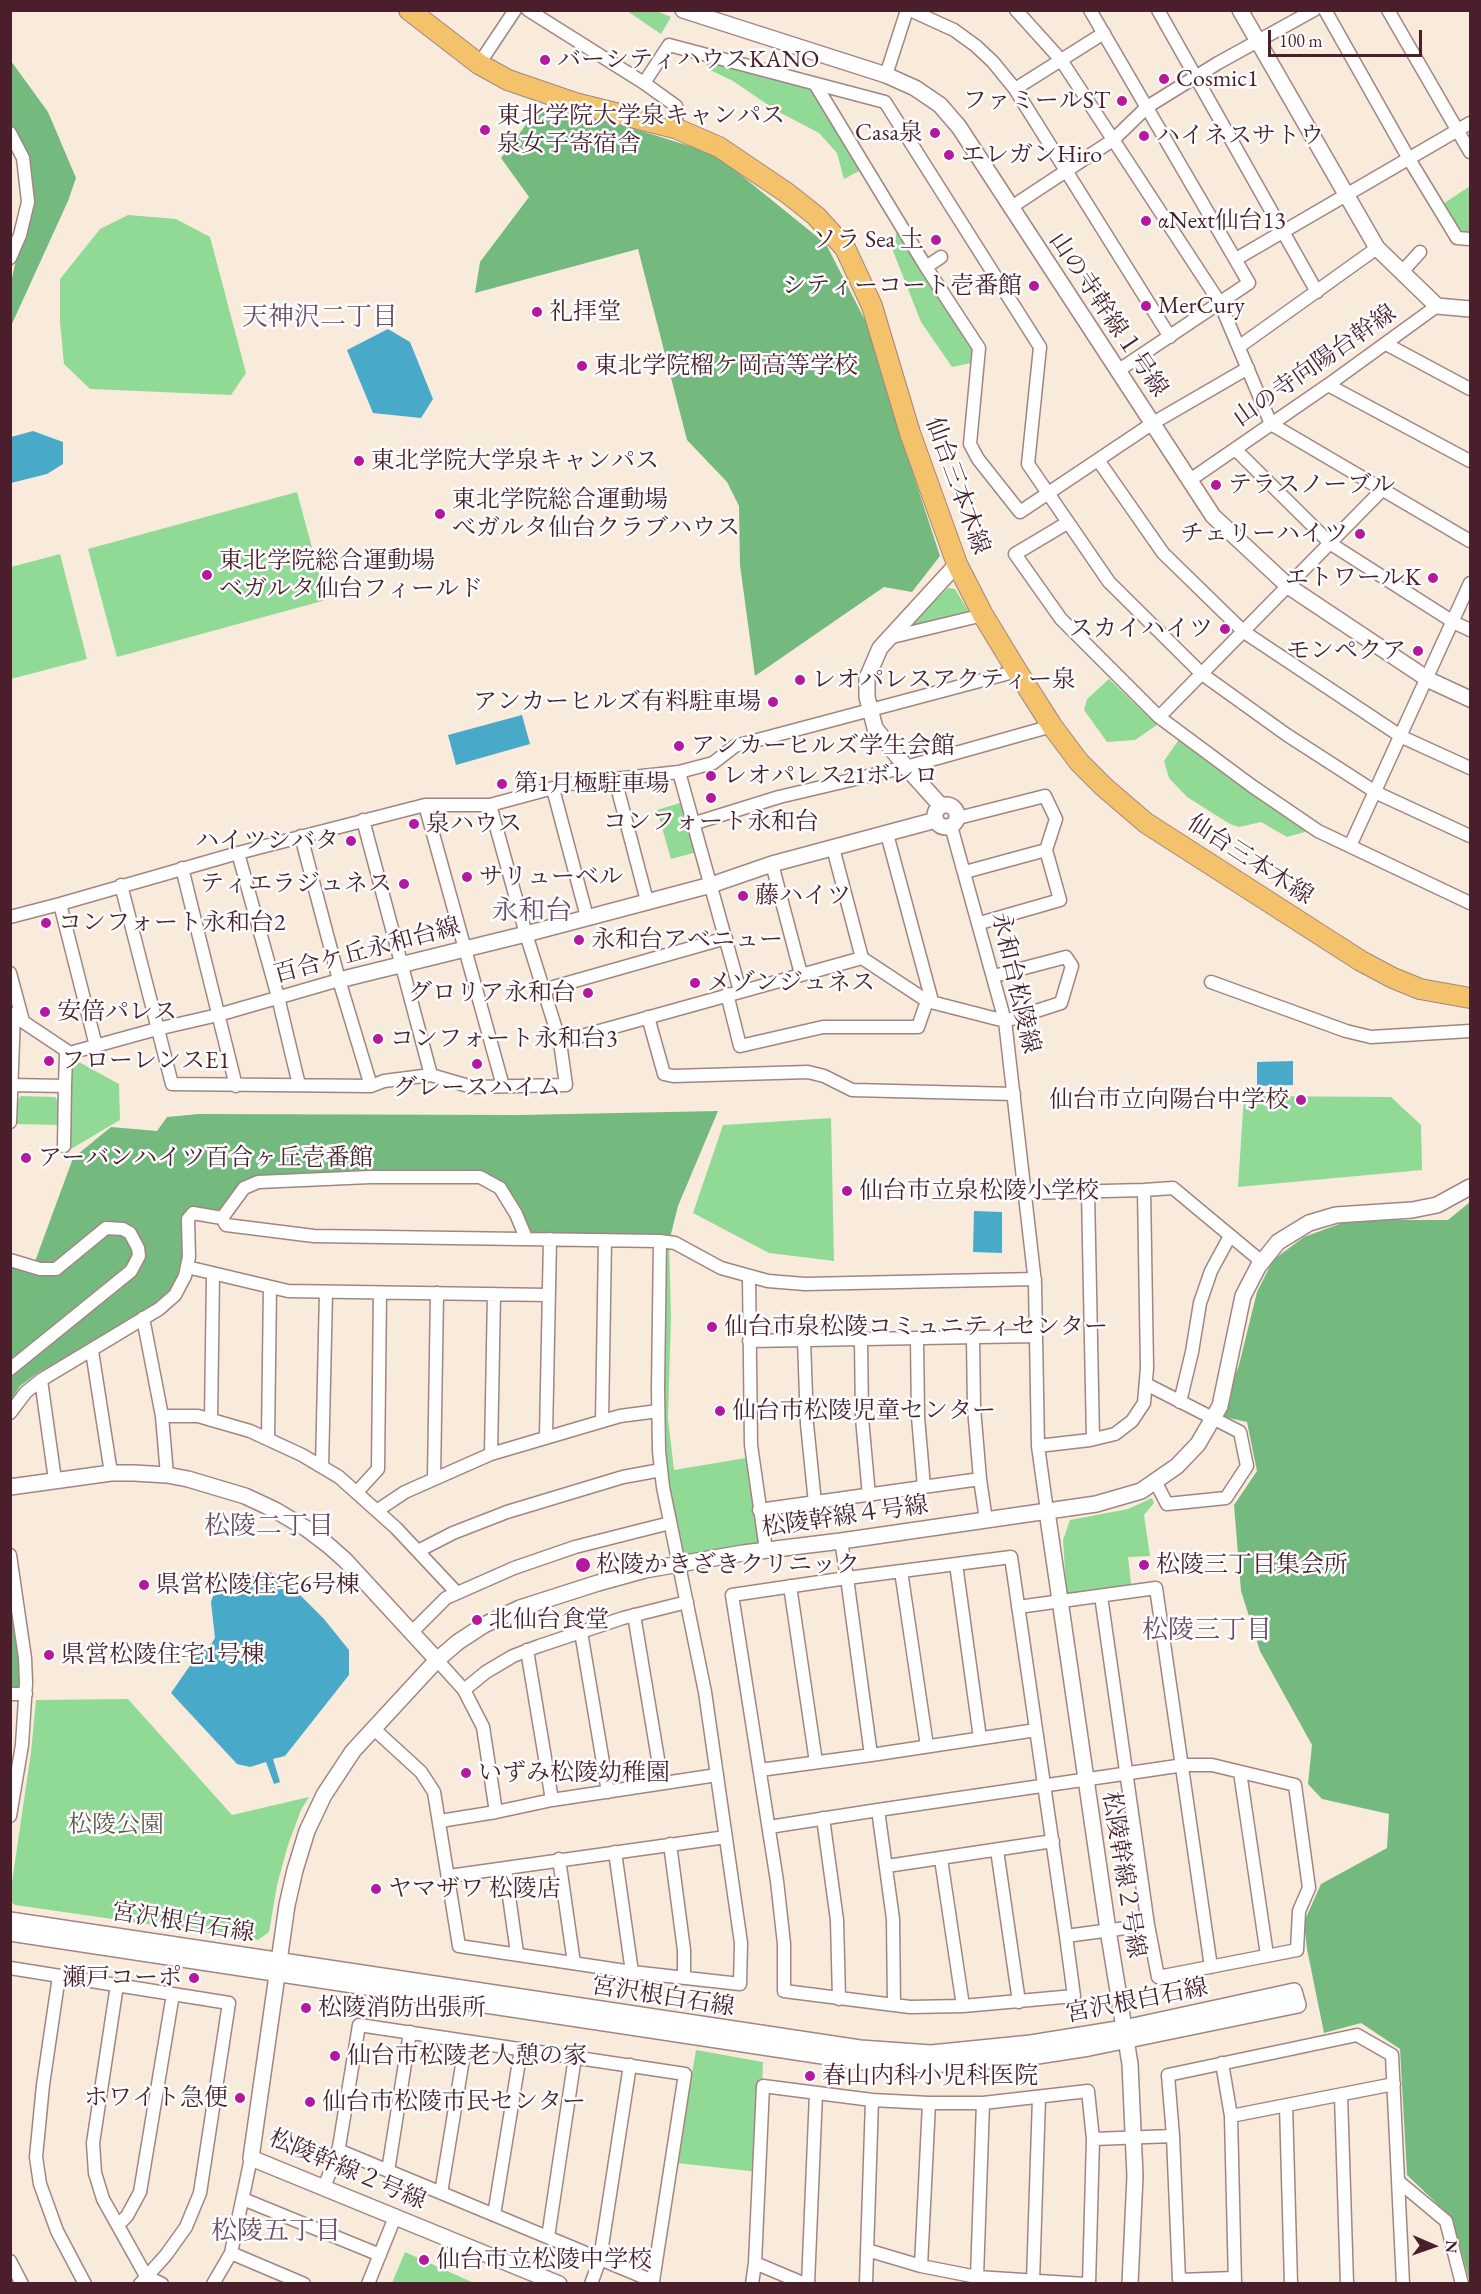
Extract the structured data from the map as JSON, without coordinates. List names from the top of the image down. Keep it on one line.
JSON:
{"streets":{"main road":["仙台三本木線"],"street":["山の寺幹線１号線","山の寺向陽台幹線","百合ケ丘永和台線","永和台松陵線","松陵幹線４号線","松陵幹線２号線","宮沢根白石線"]},"crossings":[["山の寺幹線１号線","山の寺向陽台幹線"],["永和台松陵線","松陵幹線４号線"],["永和台松陵線","松陵幹線２号線"],["松陵幹線４号線","松陵幹線２号線"],["松陵幹線４号線","宮沢根白石線"],["松陵幹線２号線","宮沢根白石線"]],"districts":["天神沢二丁目","永和台","松陵二丁目","松陵三丁目","松陵五丁目"],"parks":["松陵公園"],"places":["バーシティハウスKANO","Cosmic1","ファミールST","東北学院大学泉キャンパス 泉女子寄宿舎","Casa泉","ハイネスサトウ","エレガンHiro","αNext仙台13","ソラ Sea 土","シティーコート壱番館","MerCury","礼拝堂","東北学院榴ケ岡高等学校","東北学院大学泉キャンパス","テラスノーブル","東北学院総合運動場 べガルタ仙台クラブハウス","チェリーハイツ","東北学院総合運動場 ベガルタ仙台フィールド","エトワールK","スカイハイツ","モンペクア","レオパレスアクティー泉","アンカーヒルズ有料駐車場","アンカーヒルズ学生会館","レオパレス21ボレロ","第1月極駐車場","コンフォート永和台","泉ハウス","ハイツシバタ","サリューベル","ティエラジュネス","藤ハイツ","コンフォート永和台2","永和台アベニュー","メゾンジュネス","グロリア永和台","安倍パレス","コンフォート永和台3","フローレンスE1","グレースハイム","仙台市立向陽台中学校","アーバンハイツ百合ヶ丘壱番館","仙台市立泉松陵小学校","仙台市泉松陵コミュニティセンター","仙台市松陵児童センター","松陵かきざきクリニック","松陵三丁目集会所","県営松陵住宅6号棟","北仙台食堂","県営松陵住宅1号棟","いずみ松陵幼稚園","ヤマザワ 松陵店","瀬戸コーポ","松陵消防出張所","仙台市松陵老人憩の家","春山内科小児科医院","ホワイト急便","仙台市松陵市民センター","仙台市立松陵中学校"],"scale_bar":"100 m","north":"right"}
